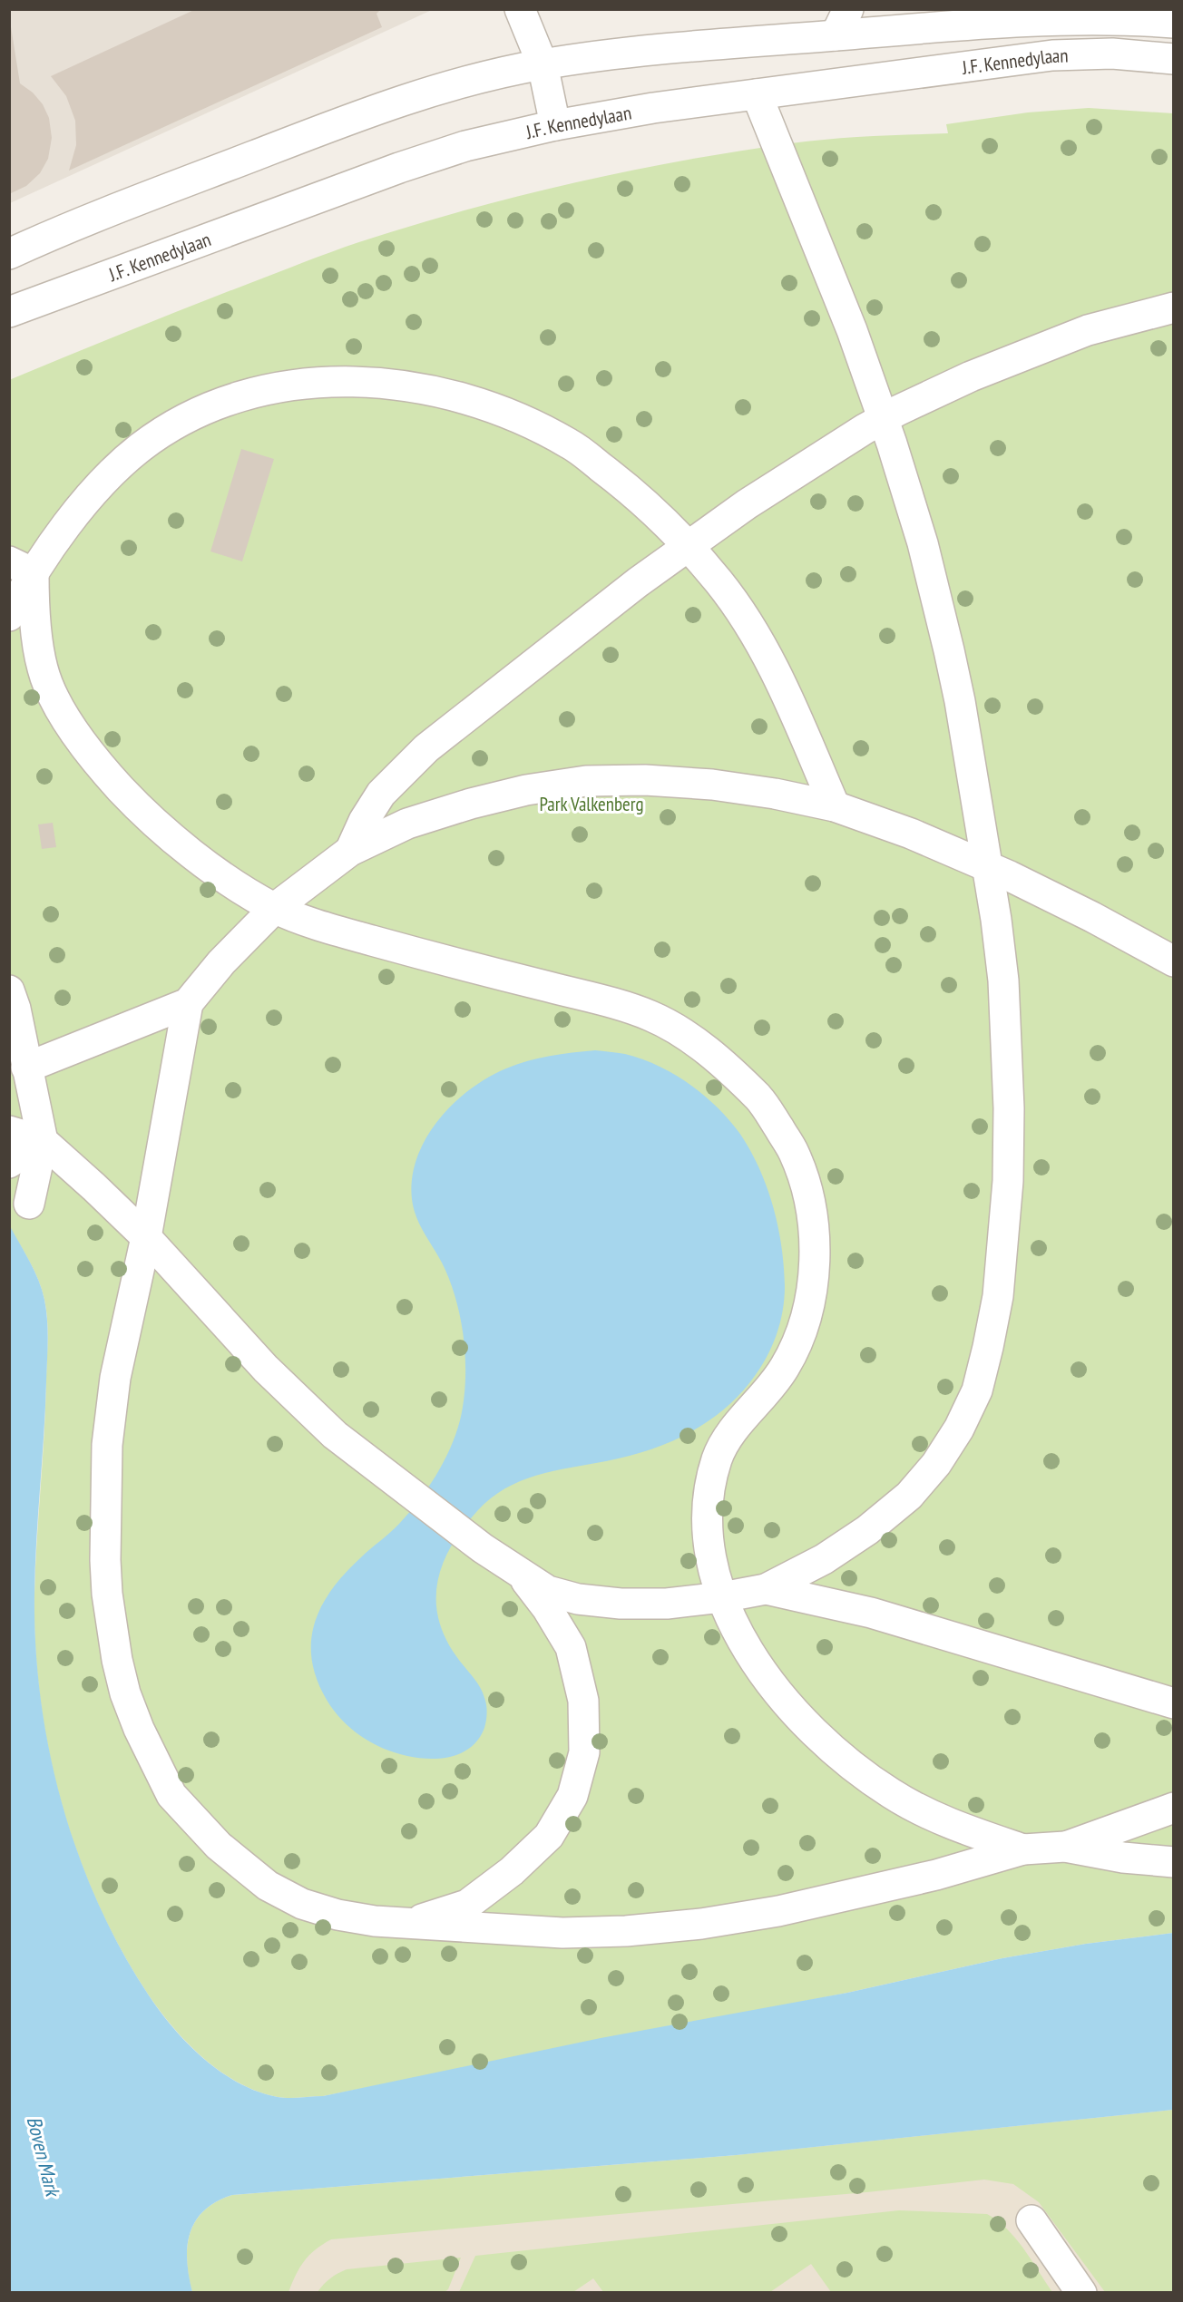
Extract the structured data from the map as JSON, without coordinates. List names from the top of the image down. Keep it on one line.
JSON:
{"streets":{"street":["J.F. Kennedylaan"]},"water":["Boven Mark"],"parks":["Park Valkenberg"]}
